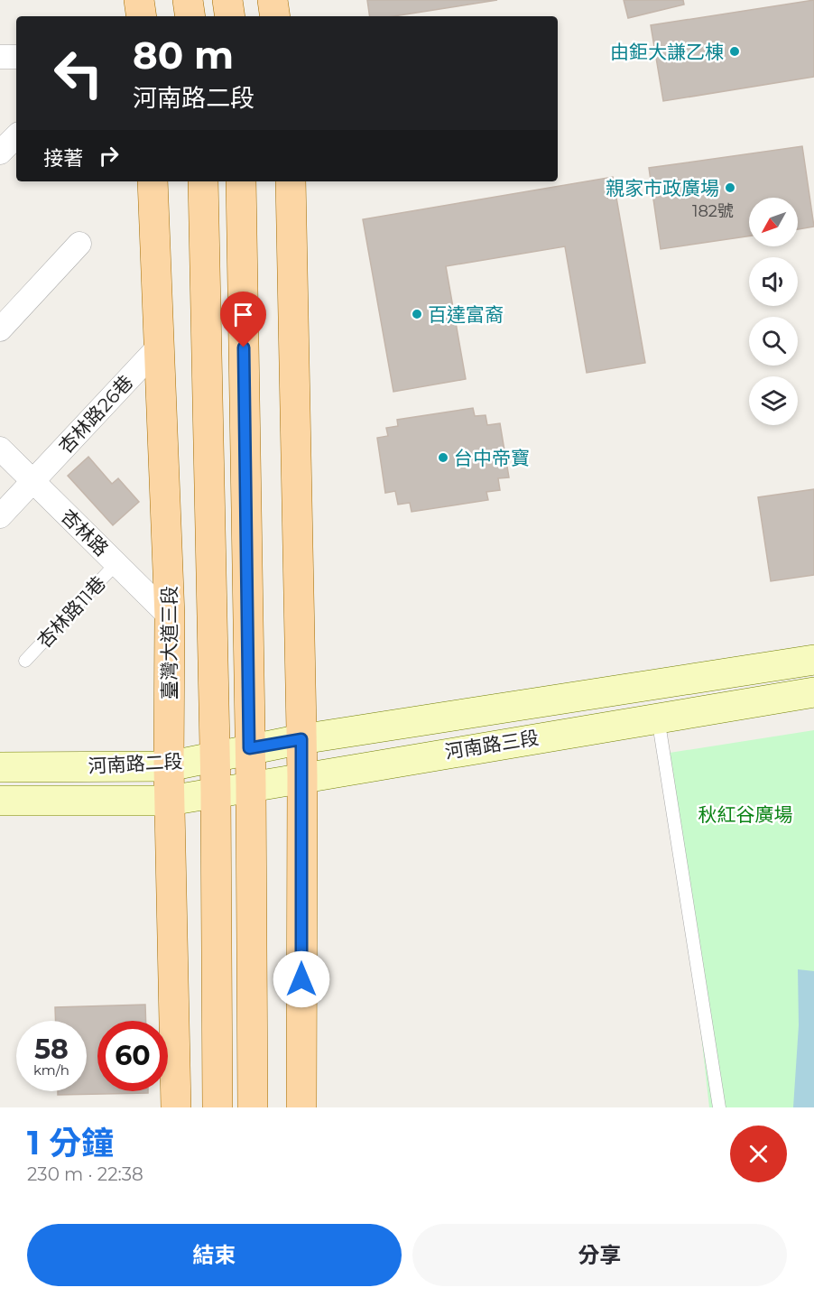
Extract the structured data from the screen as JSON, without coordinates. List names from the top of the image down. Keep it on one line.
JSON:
{"streets":{"main road":["臺灣大道三段"],"street":["杏林路26巷","杏林路","河南路三段","河南路二段"],"lane":["杏林路11巷"]},"crossings":[["杏林路26巷","杏林路"],["杏林路26巷","臺灣大道三段"],["杏林路","杏林路11巷"],["杏林路","臺灣大道三段"],["臺灣大道三段","河南路三段"],["臺灣大道三段","河南路二段"],["河南路三段","河南路二段"]],"parks":["秋紅谷廣場"],"places":["由鉅大謙乙棟","親家市政廣場","百達富裔","台中帝寶"],"house_numbers":["182號"],"north":"bottom left","page":{"turn":["80 m","河南路二段"],"then":"接著","speed":"58 km/h","limit":"60","heading":["1 分鐘","230 m · 22:38"],"buttons":["結束","分享"]}}
